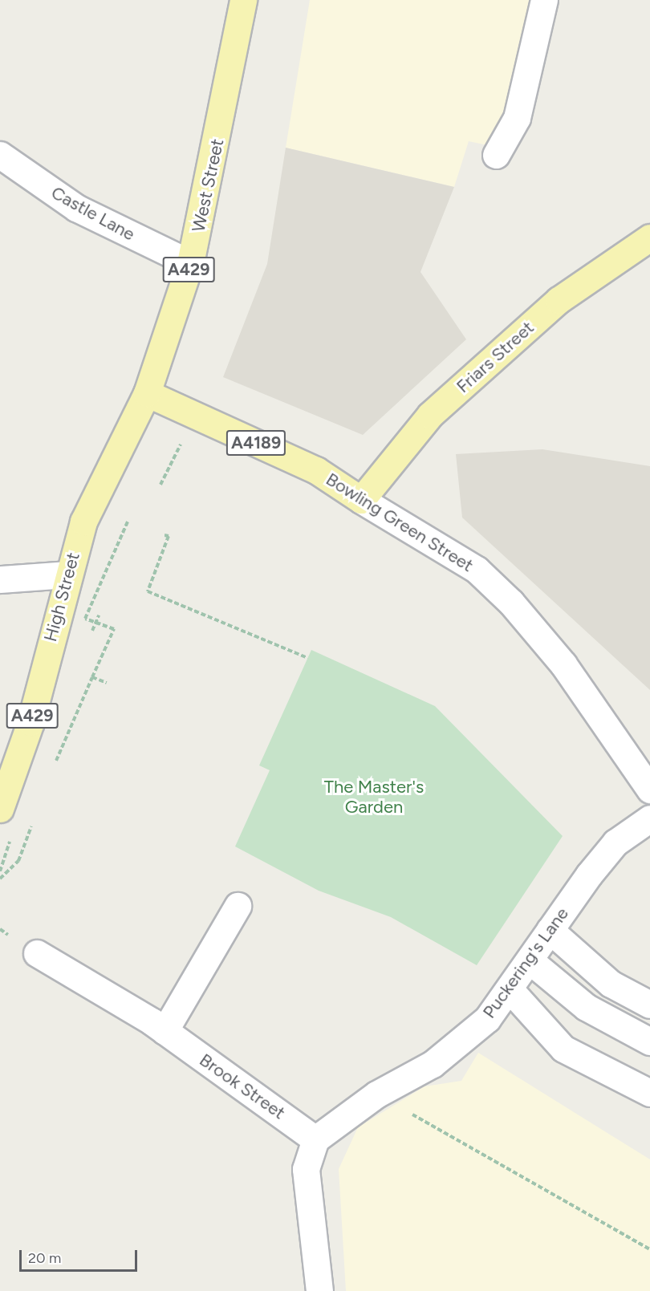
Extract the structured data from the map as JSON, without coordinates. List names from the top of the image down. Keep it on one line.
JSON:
{"streets":{"main road":["West Street","A429","Friars Street","A4189","Bowling Green Street","High Street"],"street":["Castle Lane","Puckering's Lane","Brook Street"]},"crossings":[["West Street","Castle Lane"],["West Street","Bowling Green Street"],["West Street","High Street"],["Friars Street","Bowling Green Street"],["Bowling Green Street","High Street"],["Puckering's Lane","Brook Street"]],"parks":["The Master's Garden"],"scale_bar":"20 m"}
